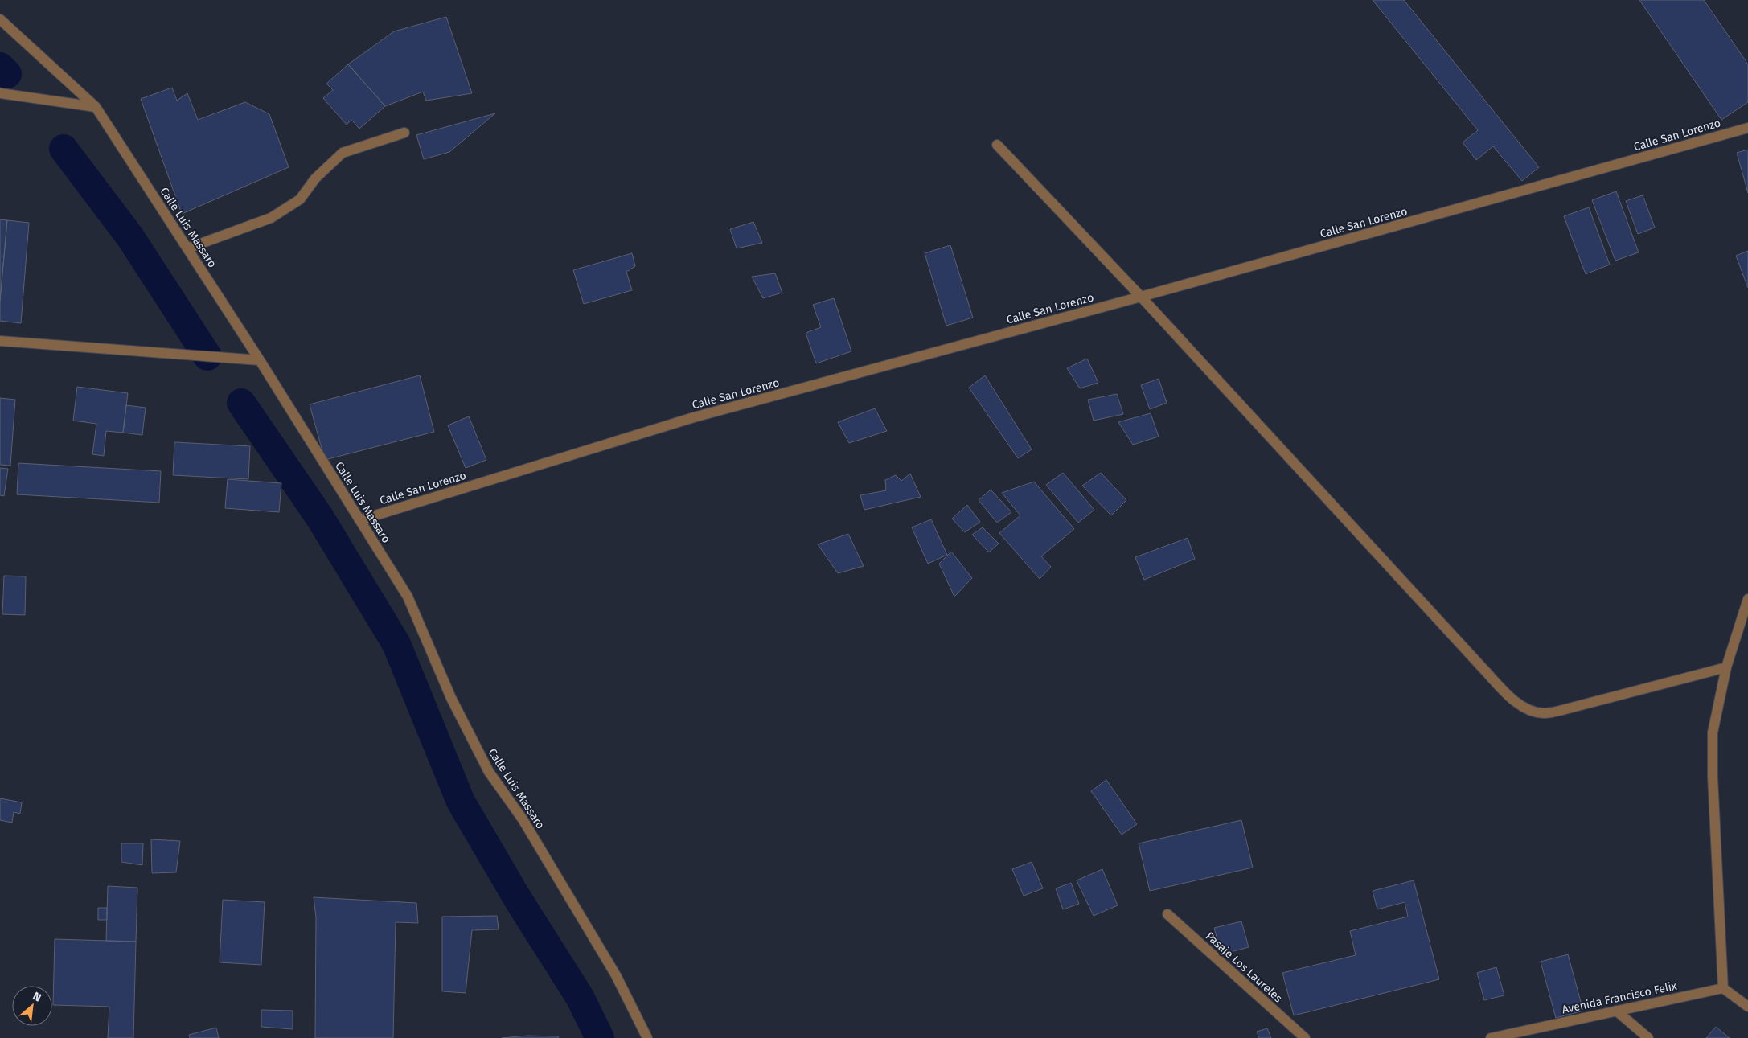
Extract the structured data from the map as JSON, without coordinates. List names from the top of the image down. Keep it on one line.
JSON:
{"streets":{"street":["Calle San Lorenzo","Calle Luis Massaro","Pasaje Los Laureles","Avenida Francisco Felix"]},"crossings":[["Calle San Lorenzo","Calle Luis Massaro"]],"north":"top right"}
